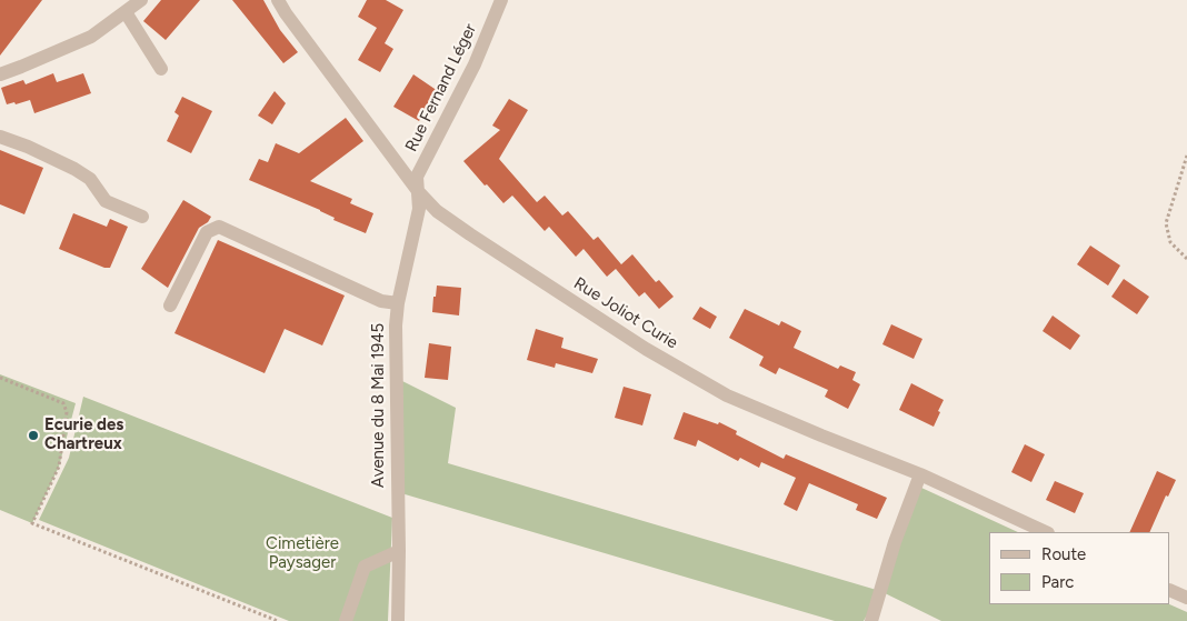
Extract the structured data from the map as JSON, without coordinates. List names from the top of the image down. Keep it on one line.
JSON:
{"streets":{"street":["Rue Fernand Léger","Rue Joliot Curie","Avenue du 8 Mai 1945"]},"crossings":[["Rue Fernand Léger","Rue Joliot Curie"],["Rue Fernand Léger","Avenue du 8 Mai 1945"],["Rue Joliot Curie","Avenue du 8 Mai 1945"]],"parks":["Cimetière Paysager"],"places":["Ecurie des Chartreux"],"legend":["Route","Parc"]}
